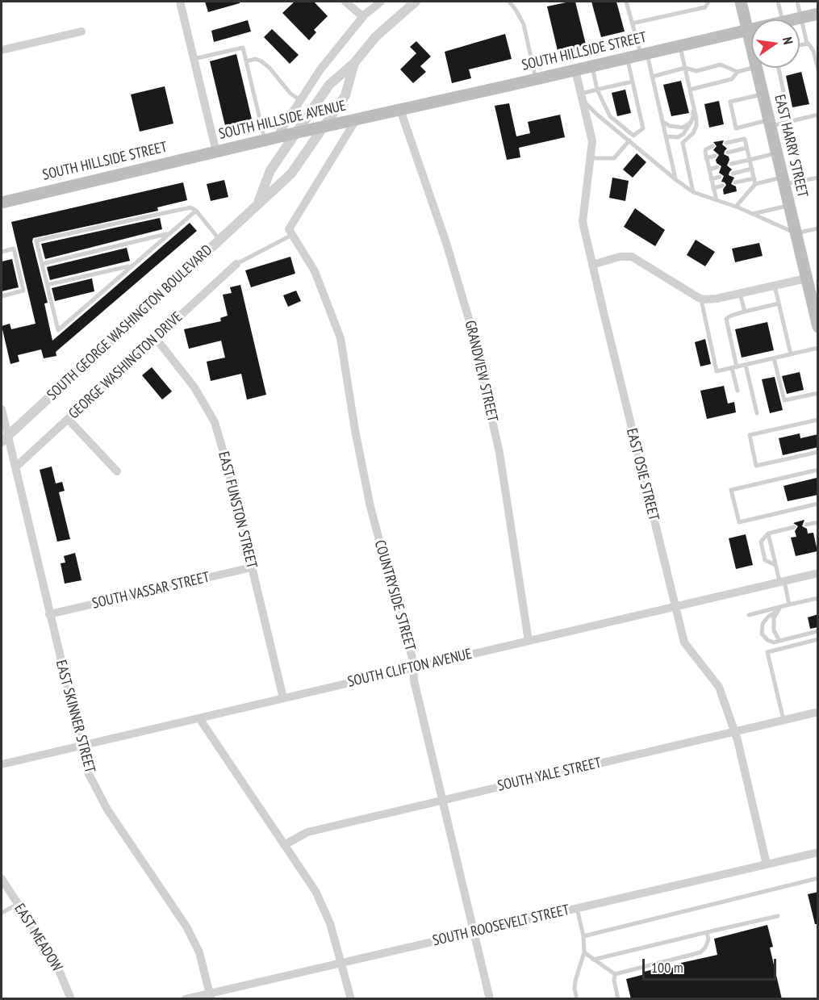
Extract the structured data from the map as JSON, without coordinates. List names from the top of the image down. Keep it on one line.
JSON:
{"streets":{"main road":["SOUTH HILLSIDE STREET","SOUTH HILLSIDE AVENUE","EAST HARRY STREET"],"street":["SOUTH GEORGE WASHINGTON BOULEVARD","GEORGE WASHINGTON DRIVE","GRANDVIEW STREET","EAST OSIE STREET","EAST FUNSTON STREET","SOUTH VASSAR STREET","COUNTRYSIDE STREET","SOUTH CLIFTON AVENUE","EAST SKINNER STREET","SOUTH YALE STREET","SOUTH ROOSEVELT STREET","EAST MEADOW"]},"crossings":[["SOUTH HILLSIDE STREET","SOUTH HILLSIDE AVENUE"],["SOUTH HILLSIDE STREET","EAST HARRY STREET"],["SOUTH HILLSIDE STREET","GRANDVIEW STREET"],["SOUTH HILLSIDE STREET","EAST OSIE STREET"],["SOUTH HILLSIDE AVENUE","SOUTH GEORGE WASHINGTON BOULEVARD"],["SOUTH GEORGE WASHINGTON BOULEVARD","EAST SKINNER STREET"],["GEORGE WASHINGTON DRIVE","EAST FUNSTON STREET"],["GEORGE WASHINGTON DRIVE","EAST SKINNER STREET"],["GRANDVIEW STREET","SOUTH CLIFTON AVENUE"],["EAST OSIE STREET","SOUTH CLIFTON AVENUE"],["EAST OSIE STREET","SOUTH YALE STREET"],["EAST OSIE STREET","SOUTH ROOSEVELT STREET"],["EAST FUNSTON STREET","SOUTH VASSAR STREET"],["EAST FUNSTON STREET","SOUTH CLIFTON AVENUE"],["SOUTH VASSAR STREET","EAST SKINNER STREET"],["COUNTRYSIDE STREET","SOUTH CLIFTON AVENUE"],["COUNTRYSIDE STREET","SOUTH YALE STREET"],["COUNTRYSIDE STREET","SOUTH ROOSEVELT STREET"],["SOUTH CLIFTON AVENUE","EAST SKINNER STREET"],["EAST SKINNER STREET","SOUTH ROOSEVELT STREET"]],"scale_bar":"100 m","north":"right"}
